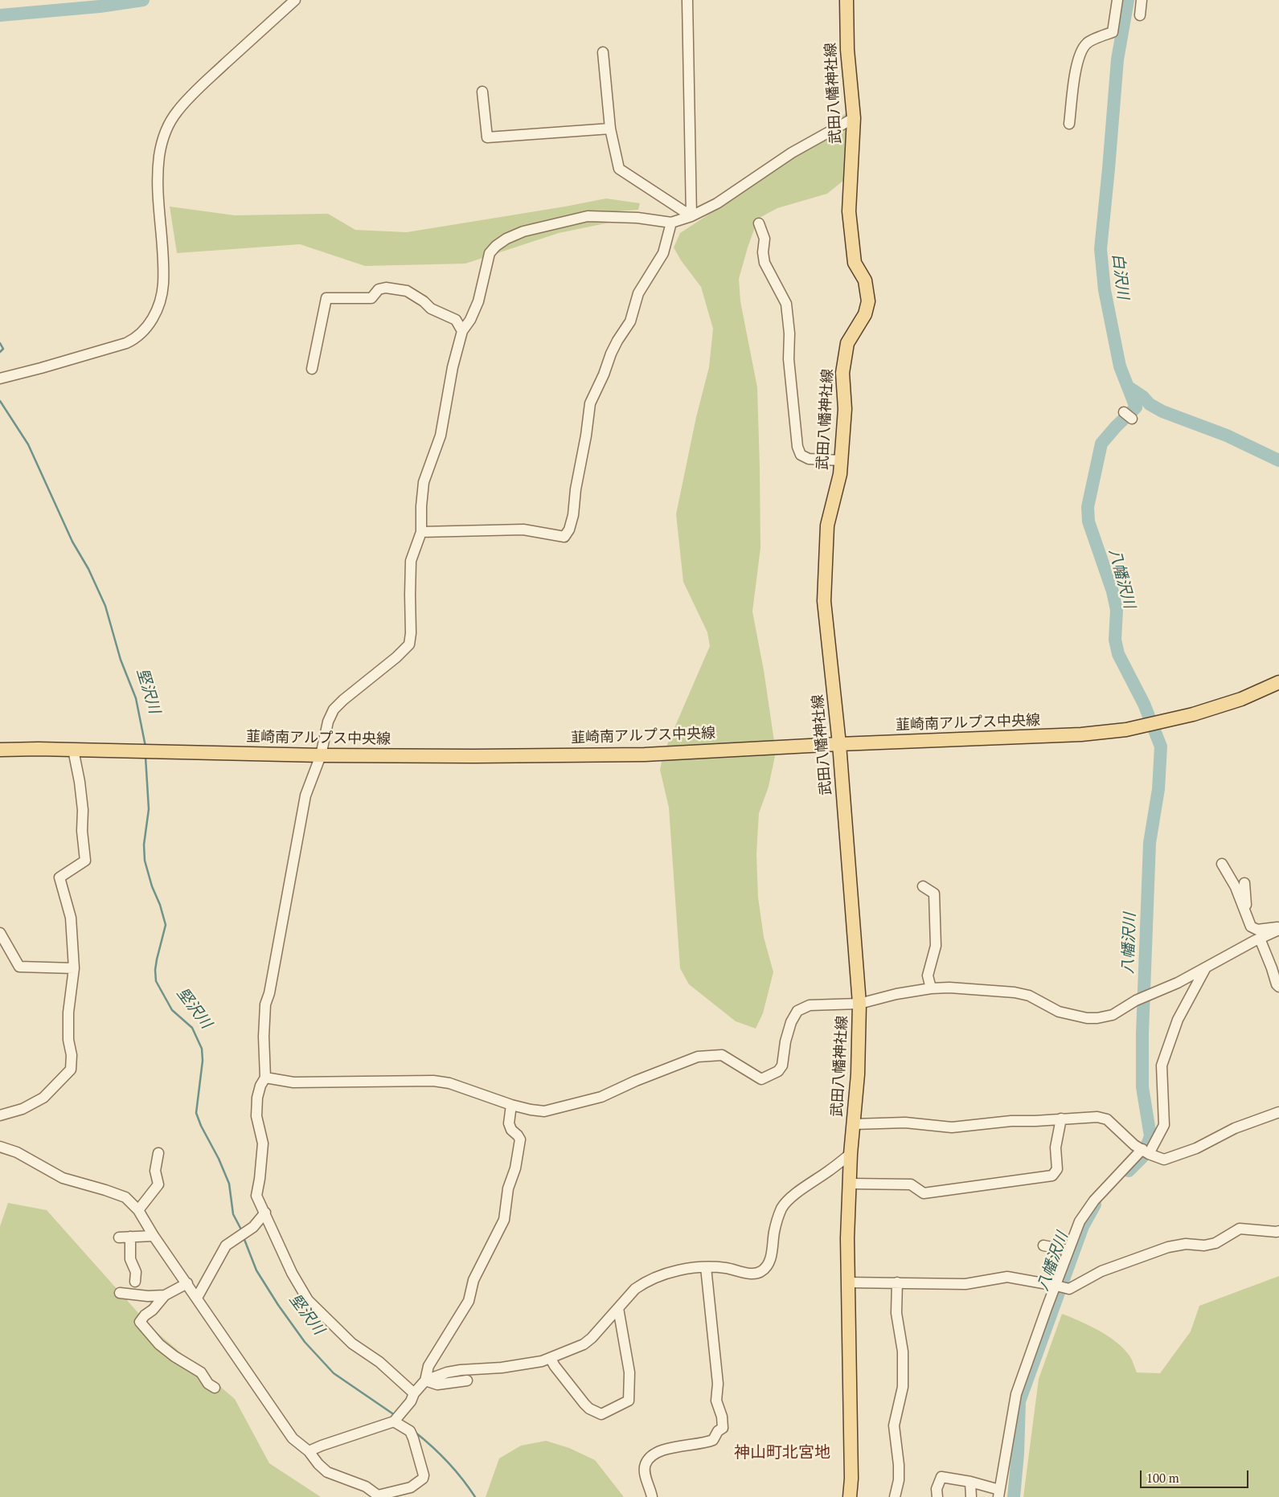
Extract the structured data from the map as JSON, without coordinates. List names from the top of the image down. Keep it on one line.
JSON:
{"streets":{"main road":["武田八幡神社線","韮崎南アルプス中央線"]},"crossings":[["武田八幡神社線","韮崎南アルプス中央線"]],"districts":["神山町北宮地"],"water":["白沢川","八幡沢川","堅沢川"],"scale_bar":"100 m"}
